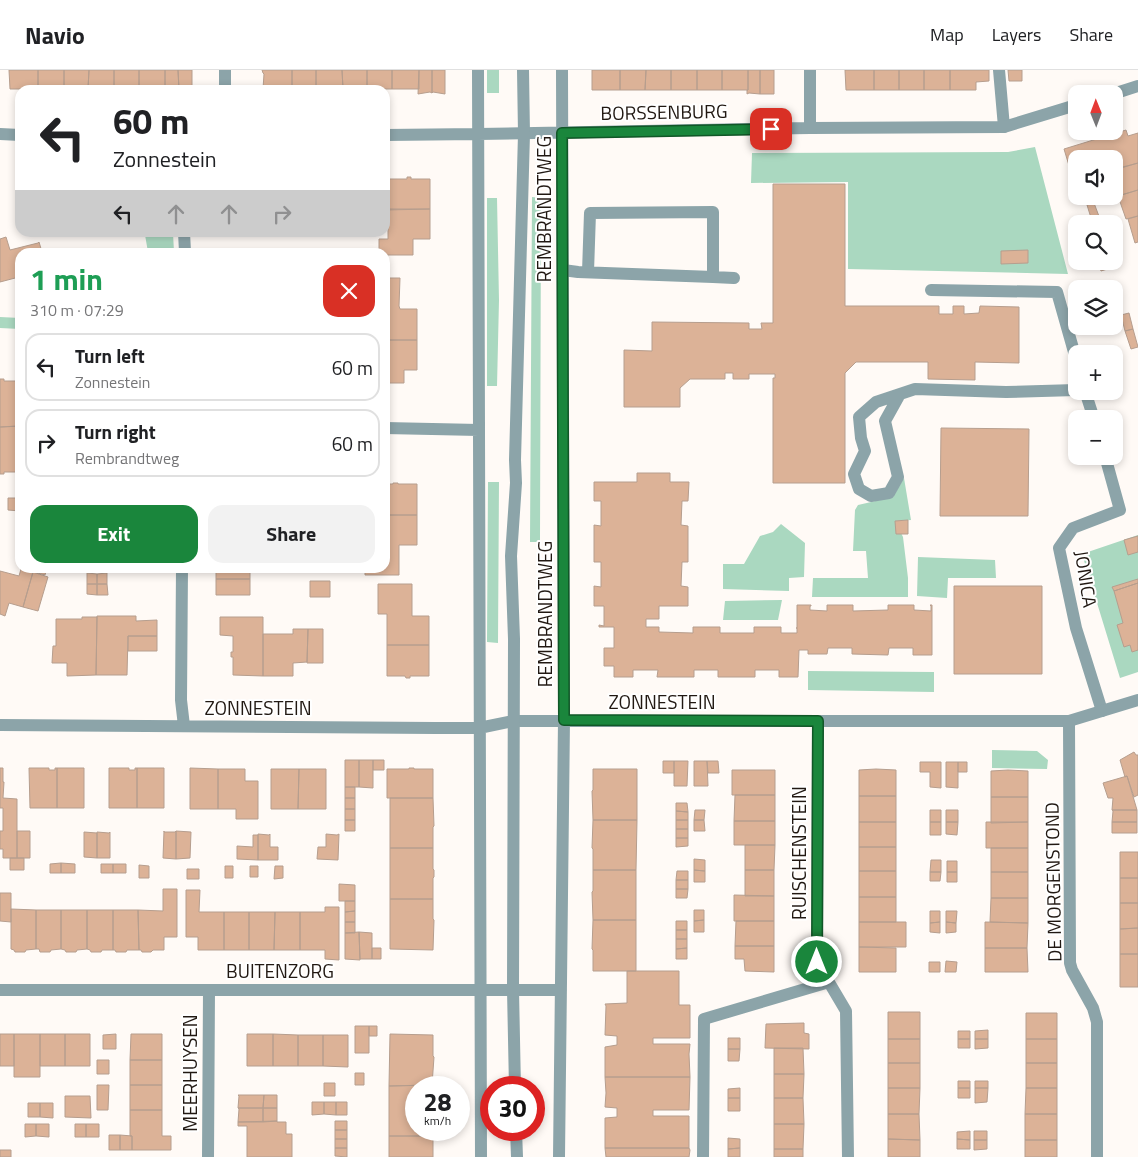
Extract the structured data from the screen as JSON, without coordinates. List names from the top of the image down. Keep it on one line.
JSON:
{"streets":{"street":["BORSSENBURG","REMBRANDTWEG","JONICA","ZONNESTEIN","RUISCHENSTEIN","DE MORGENSTOND","BUITENZORG","MEERHUYSEN"]},"crossings":[["BORSSENBURG","REMBRANDTWEG"],["REMBRANDTWEG","ZONNESTEIN"],["REMBRANDTWEG","BUITENZORG"],["JONICA","ZONNESTEIN"],["ZONNESTEIN","RUISCHENSTEIN"],["ZONNESTEIN","DE MORGENSTOND"],["BUITENZORG","MEERHUYSEN"]],"north":"top","page":{"header":"Navio","nav":["Map","Layers","Share"],"map_buttons":["+","−"],"turn":["60 m","Zonnestein"],"heading":["1 min","310 m · 07:29"],"list":[{"name":"Turn left","note":"Zonnestein","value":"60 m"},{"name":"Turn right","note":"Rembrandtweg","value":"60 m"}],"buttons":["Exit","Share"],"speed":"28 km/h","limit":"30"}}
